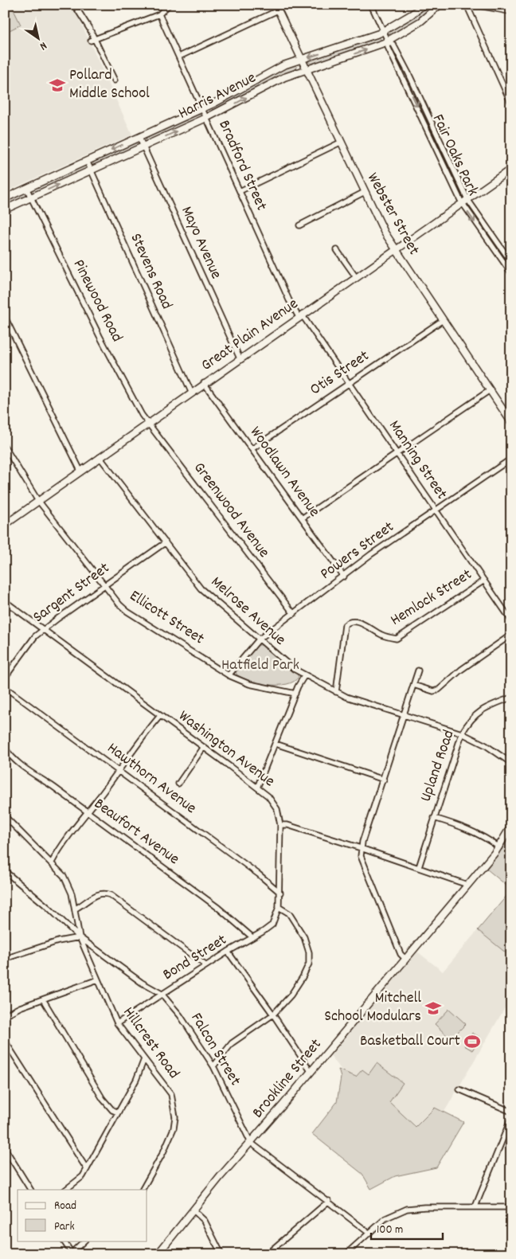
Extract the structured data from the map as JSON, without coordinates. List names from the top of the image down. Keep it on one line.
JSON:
{"streets":{"street":["Harris Avenue","Fair Oaks Park","Bradford Street","Webster Street","Mayo Avenue","Stevens Road","Pinewood Road","Great Plain Avenue","Otis Street","Manning Street","Woodlawn Avenue","Greenwood Avenue","Powers Street","Sargent Street","Hemlock Street","Melrose Avenue","Ellicott Street","Washington Avenue","Upland Road","Hawthorn Avenue","Beaufort Avenue","Bond Street","Hillcrest Road","Falcon Street","Brookline Street"]},"crossings":[["Harris Avenue","Fair Oaks Park"],["Harris Avenue","Bradford Street"],["Harris Avenue","Webster Street"],["Harris Avenue","Mayo Avenue"],["Harris Avenue","Stevens Road"],["Harris Avenue","Pinewood Road"],["Fair Oaks Park","Great Plain Avenue"],["Bradford Street","Great Plain Avenue"],["Bradford Street","Manning Street"],["Webster Street","Great Plain Avenue"],["Webster Street","Otis Street"],["Mayo Avenue","Great Plain Avenue"],["Stevens Road","Great Plain Avenue"],["Pinewood Road","Great Plain Avenue"],["Pinewood Road","Greenwood Avenue"],["Great Plain Avenue","Manning Street"],["Great Plain Avenue","Woodlawn Avenue"],["Great Plain Avenue","Greenwood Avenue"],["Great Plain Avenue","Melrose Avenue"],["Great Plain Avenue","Ellicott Street"],["Otis Street","Manning Street"],["Otis Street","Woodlawn Avenue"],["Manning Street","Powers Street"],["Manning Street","Hemlock Street"],["Woodlawn Avenue","Powers Street"],["Greenwood Avenue","Powers Street"],["Powers Street","Melrose Avenue"],["Powers Street","Ellicott Street"],["Sargent Street","Melrose Avenue"],["Sargent Street","Ellicott Street"],["Sargent Street","Washington Avenue"],["Hemlock Street","Melrose Avenue"],["Melrose Avenue","Upland Road"],["Washington Avenue","Hawthorn Avenue"],["Washington Avenue","Bond Street"],["Beaufort Avenue","Bond Street"],["Bond Street","Hillcrest Road"],["Bond Street","Falcon Street"],["Hillcrest Road","Falcon Street"],["Falcon Street","Brookline Street"]],"parks":["Hatfield Park"],"places":{"school or university":["Pollard Middle School","Mitchell School Modulars"],"sports":["Basketball Court"]},"legend":["Road","Park"],"scale_bar":"100 m","north":"bottom right"}
